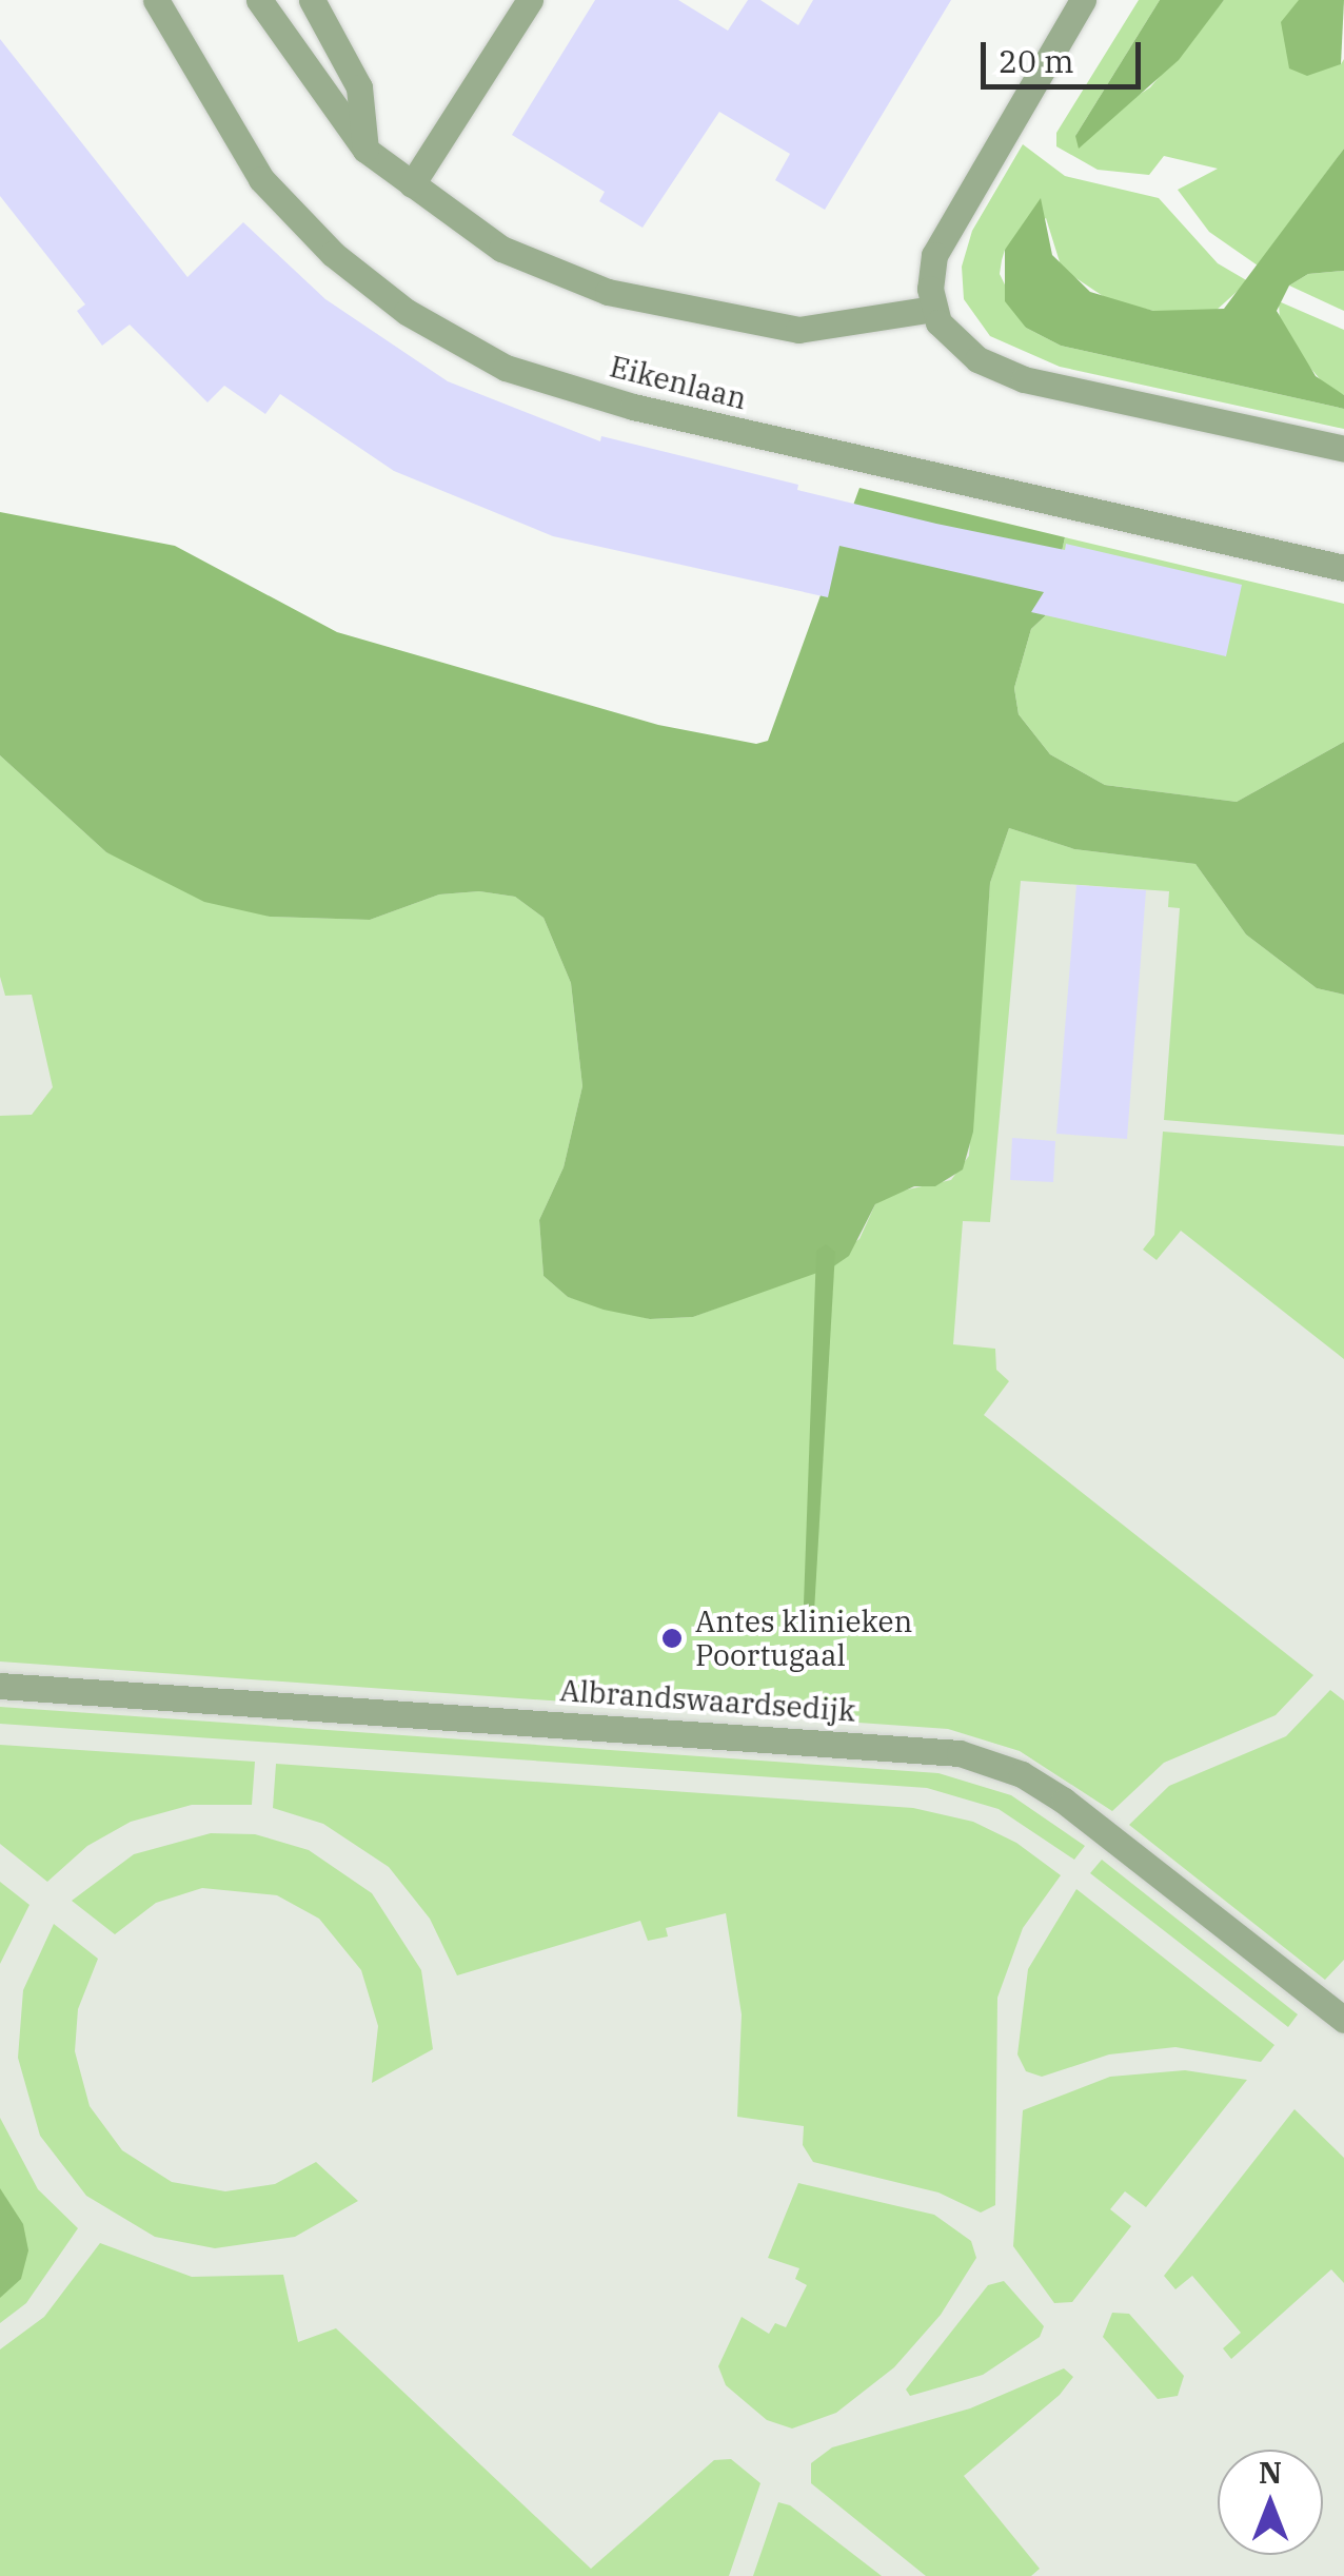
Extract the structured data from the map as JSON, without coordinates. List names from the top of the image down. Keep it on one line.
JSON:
{"streets":{"street":["Eikenlaan","Albrandswaardsedijk"]},"places":["Antes klinieken Poortugaal"],"scale_bar":"20 m","north":"top"}
